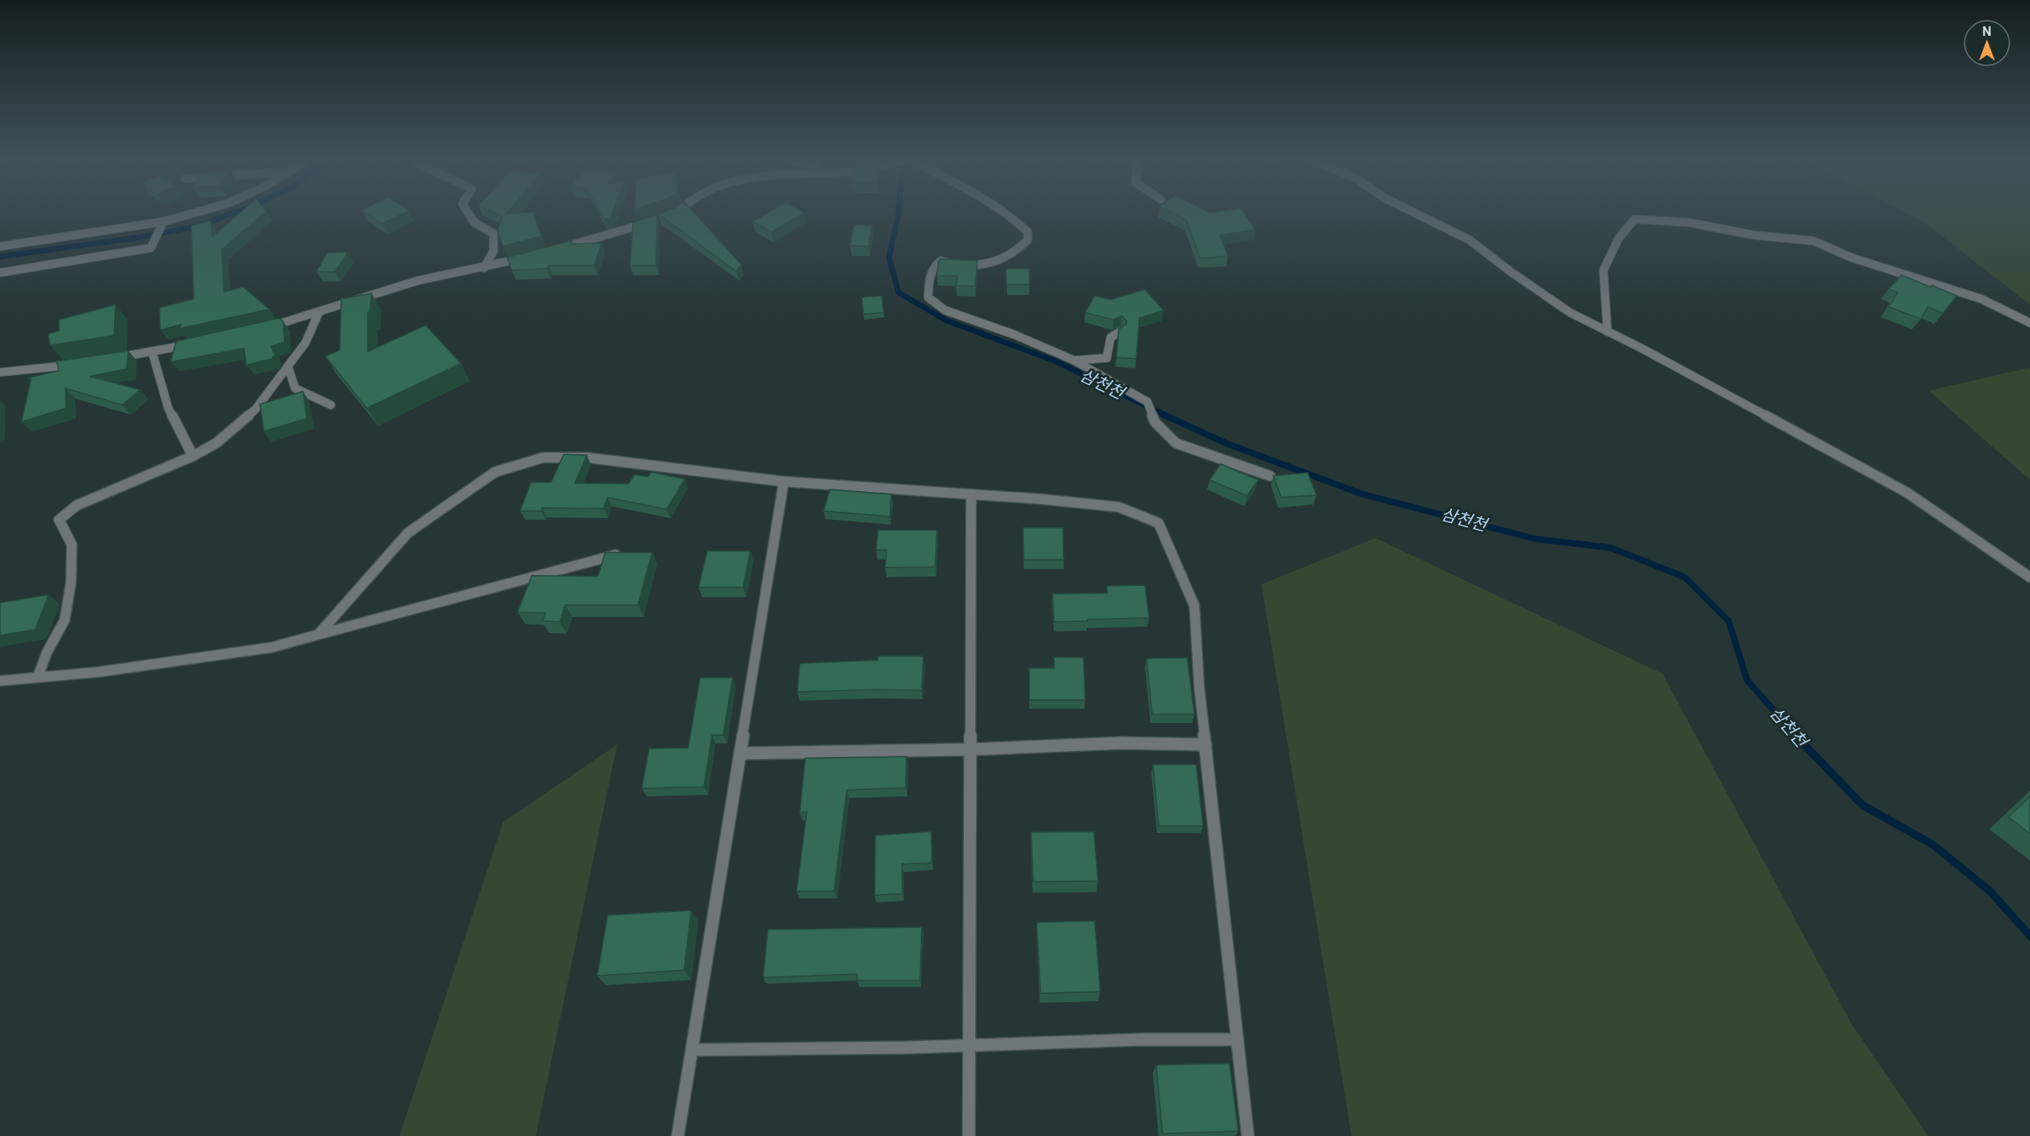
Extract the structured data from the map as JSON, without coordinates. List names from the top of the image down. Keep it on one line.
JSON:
{"water":["삼천천"],"north":"top"}
